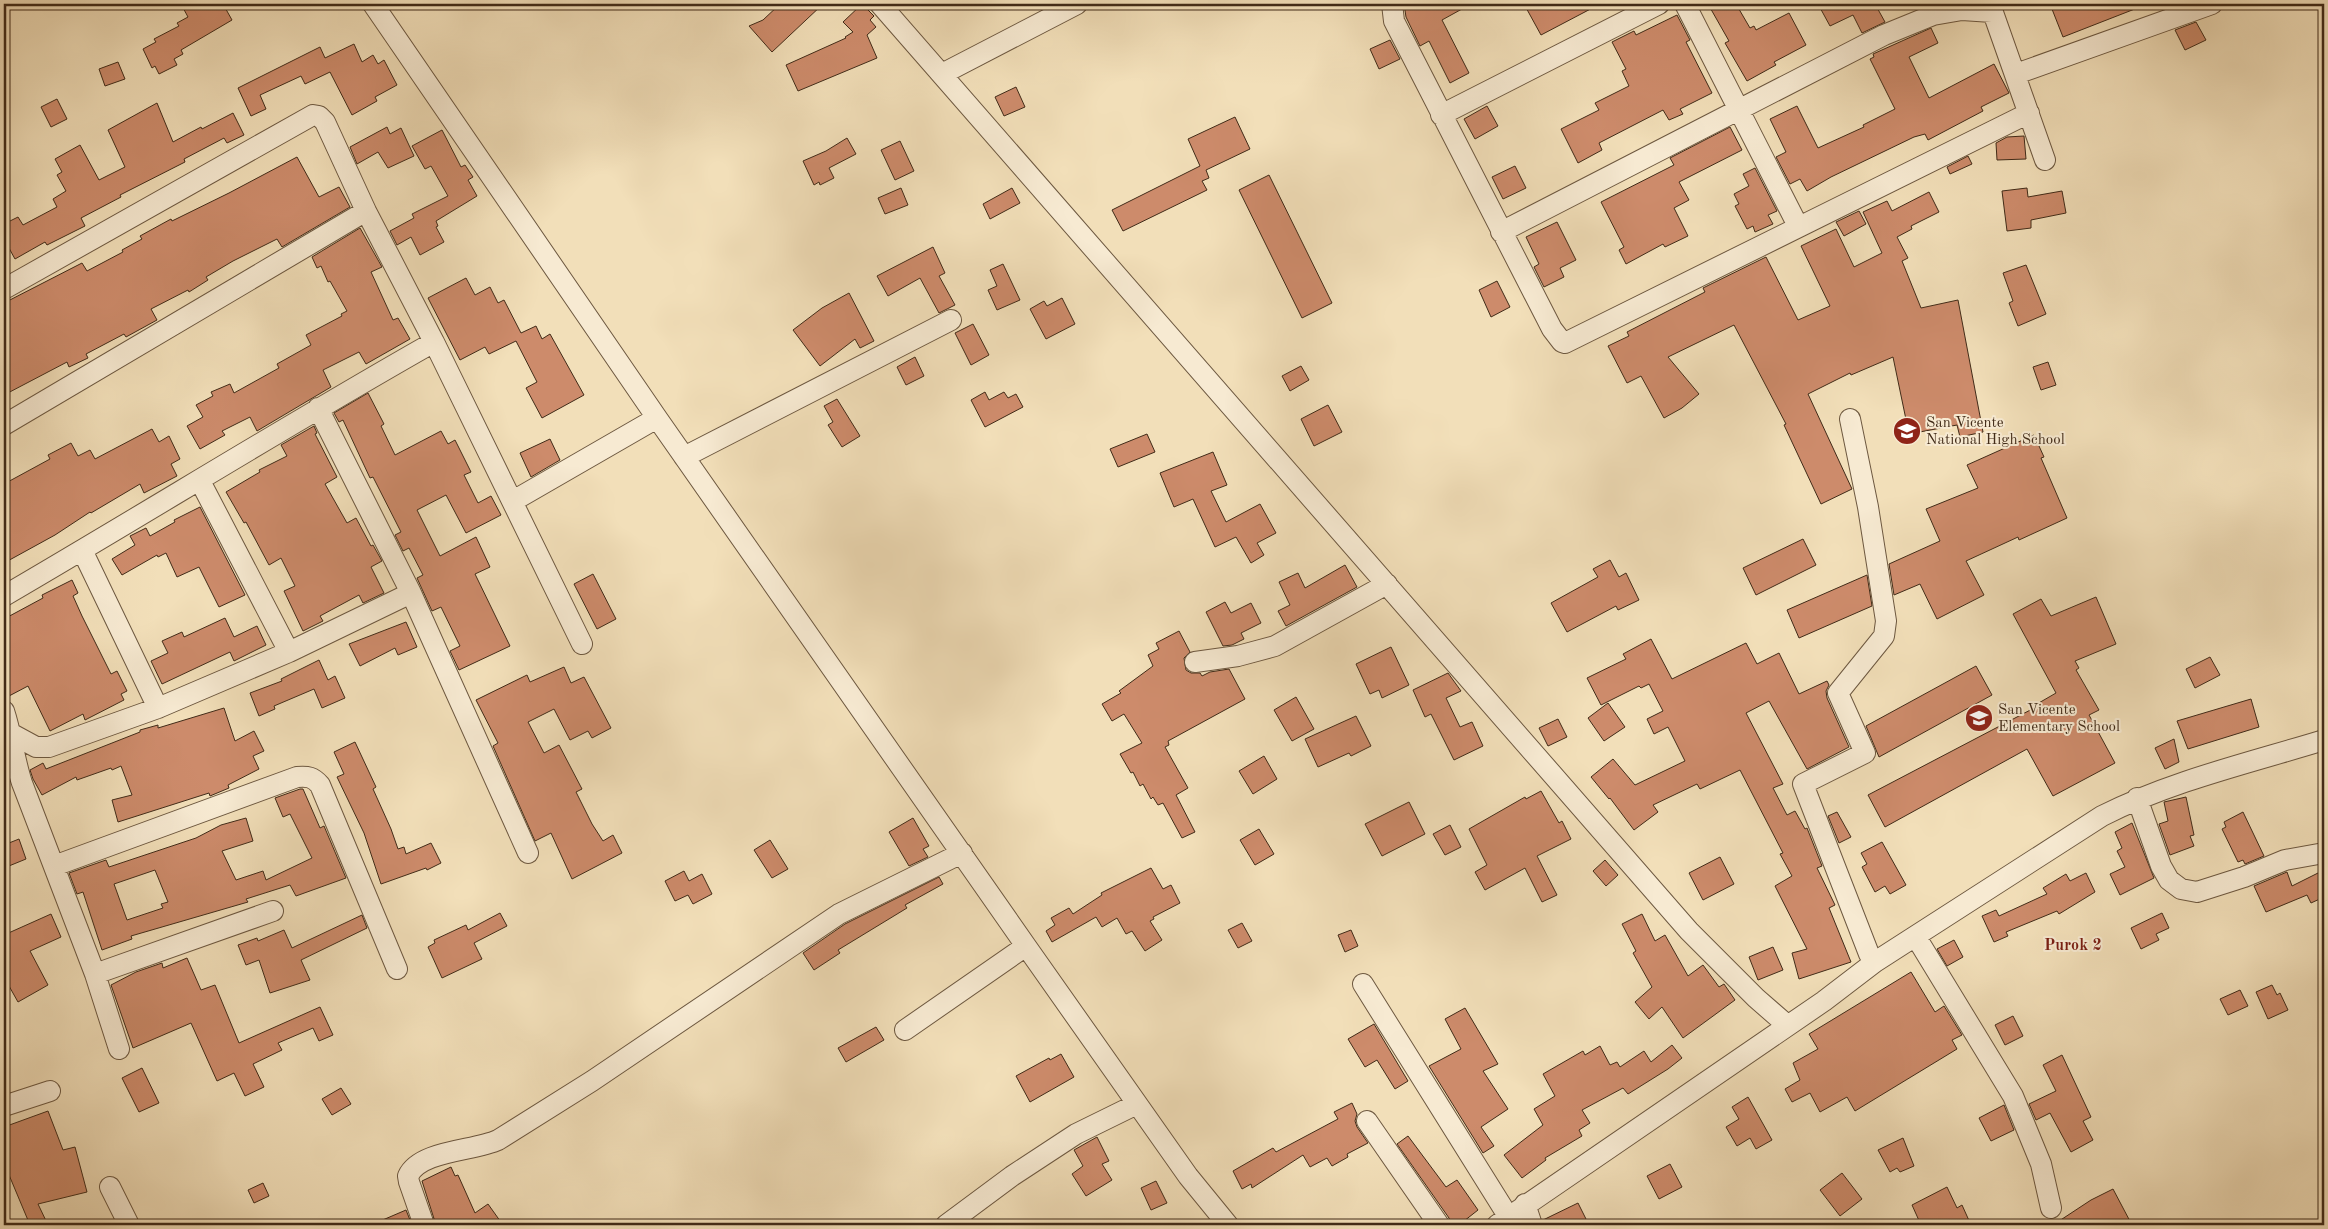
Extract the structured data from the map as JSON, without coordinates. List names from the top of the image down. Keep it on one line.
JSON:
{"districts":["Purok 2"],"places":{"school or university":["San Vicente National High School","San Vicente Elementary School"]}}
